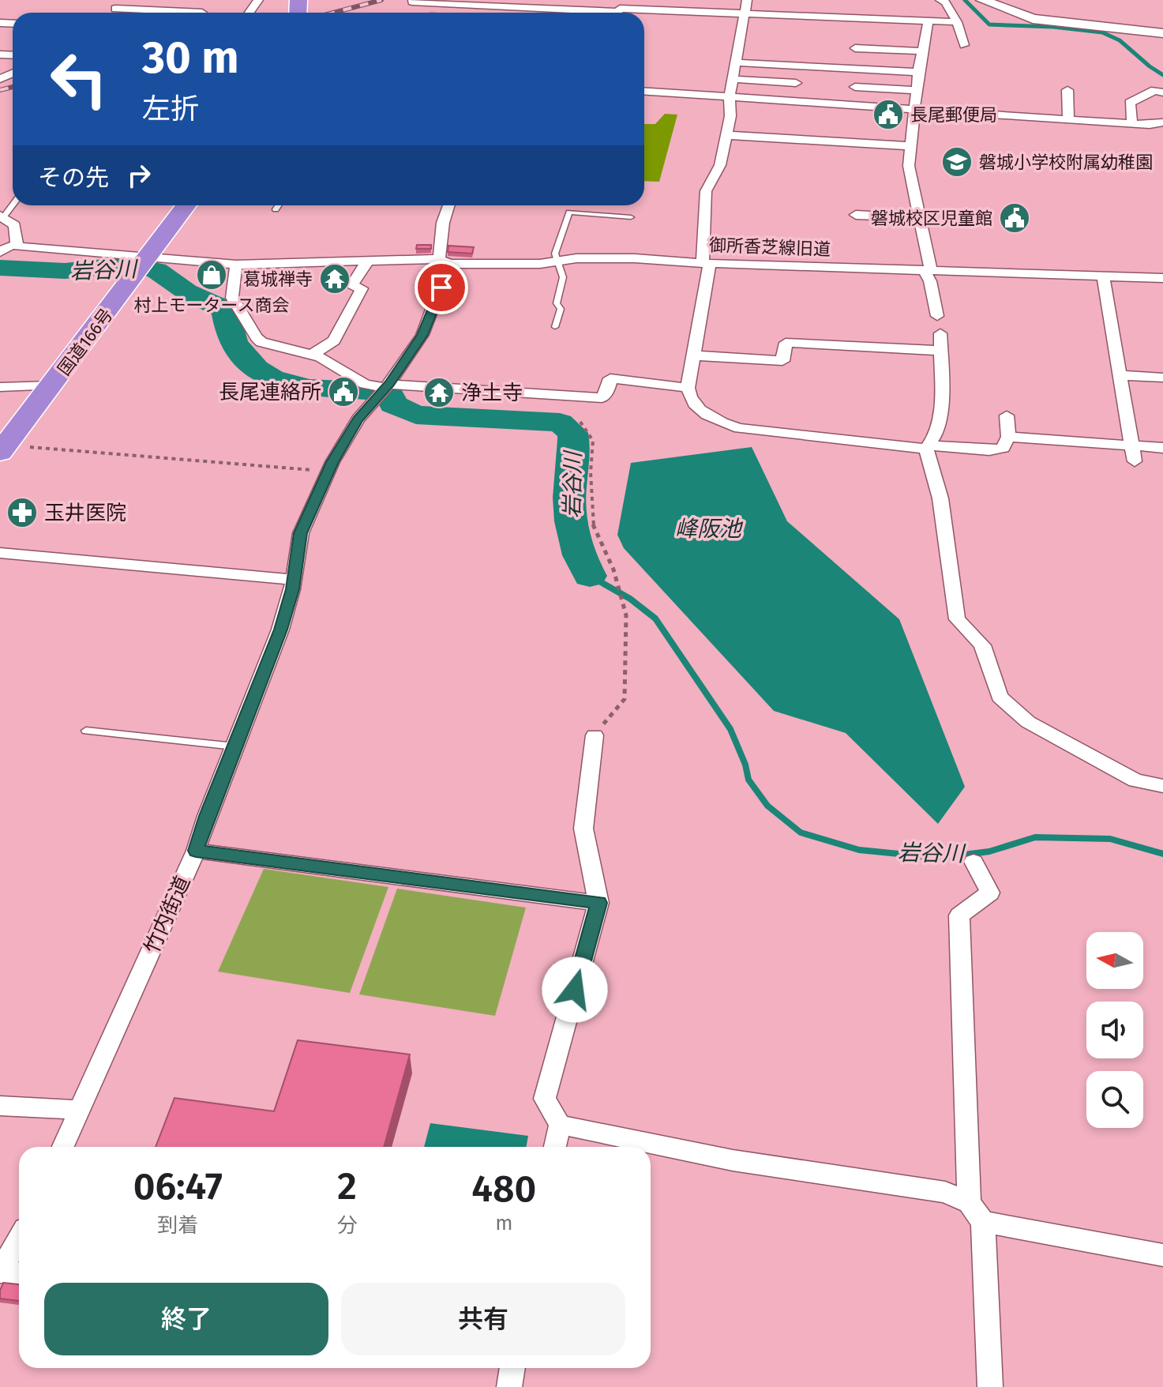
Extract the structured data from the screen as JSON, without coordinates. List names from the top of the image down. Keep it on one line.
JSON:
{"streets":{"highway":["国道166号"],"street":["御所香芝線旧道","竹内街道"]},"crossings":[["御所香芝線旧道","国道166号"],["御所香芝線旧道","竹内街道"]],"water":["岩谷川","峰阪池"],"places":{"public building":["長尾郵便局","磐城校区児童館","長尾連絡所"],"school or university":["磐城小学校附属幼稚園"],"shop":["村上モータース商会"],"temple":["葛城禅寺","浄土寺"],"pharmacy":["玉井医院"]},"north":"left","page":{"turn":["30 m","左折"],"then":"その先","eta":["06:47","到着","2","分","480","m"],"buttons":["終了","共有"]}}
